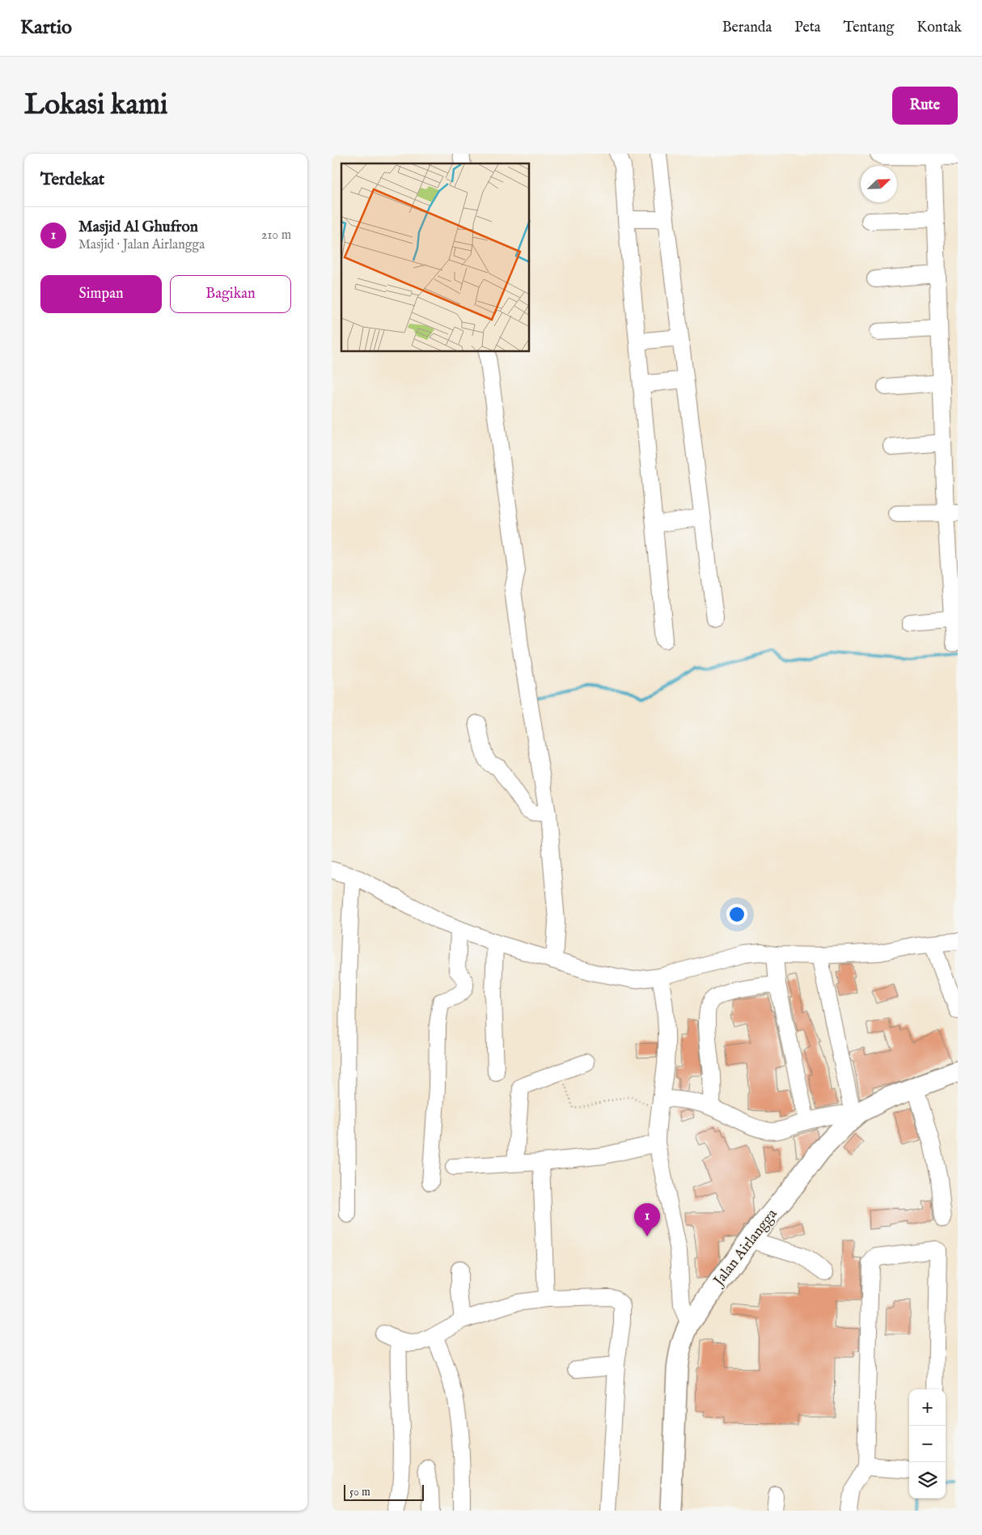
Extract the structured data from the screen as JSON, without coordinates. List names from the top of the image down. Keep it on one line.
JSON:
{"streets":{"main road":["Jalan Airlangga"]},"scale_bar":"50 m","north":"top right","page":{"header":"Kartio","nav":["Beranda","Peta","Tentang","Kontak"],"buttons":["Rute",["Simpan","Bagikan"]],"title":"Lokasi kami","heading":"Terdekat","list":[{"mark":"1","name":"Masjid Al Ghufron","note":"Masjid · Jalan Airlangga","value":"210 m"}],"pins":"1","map_buttons":["+","−"],"scale":"50 m"}}
